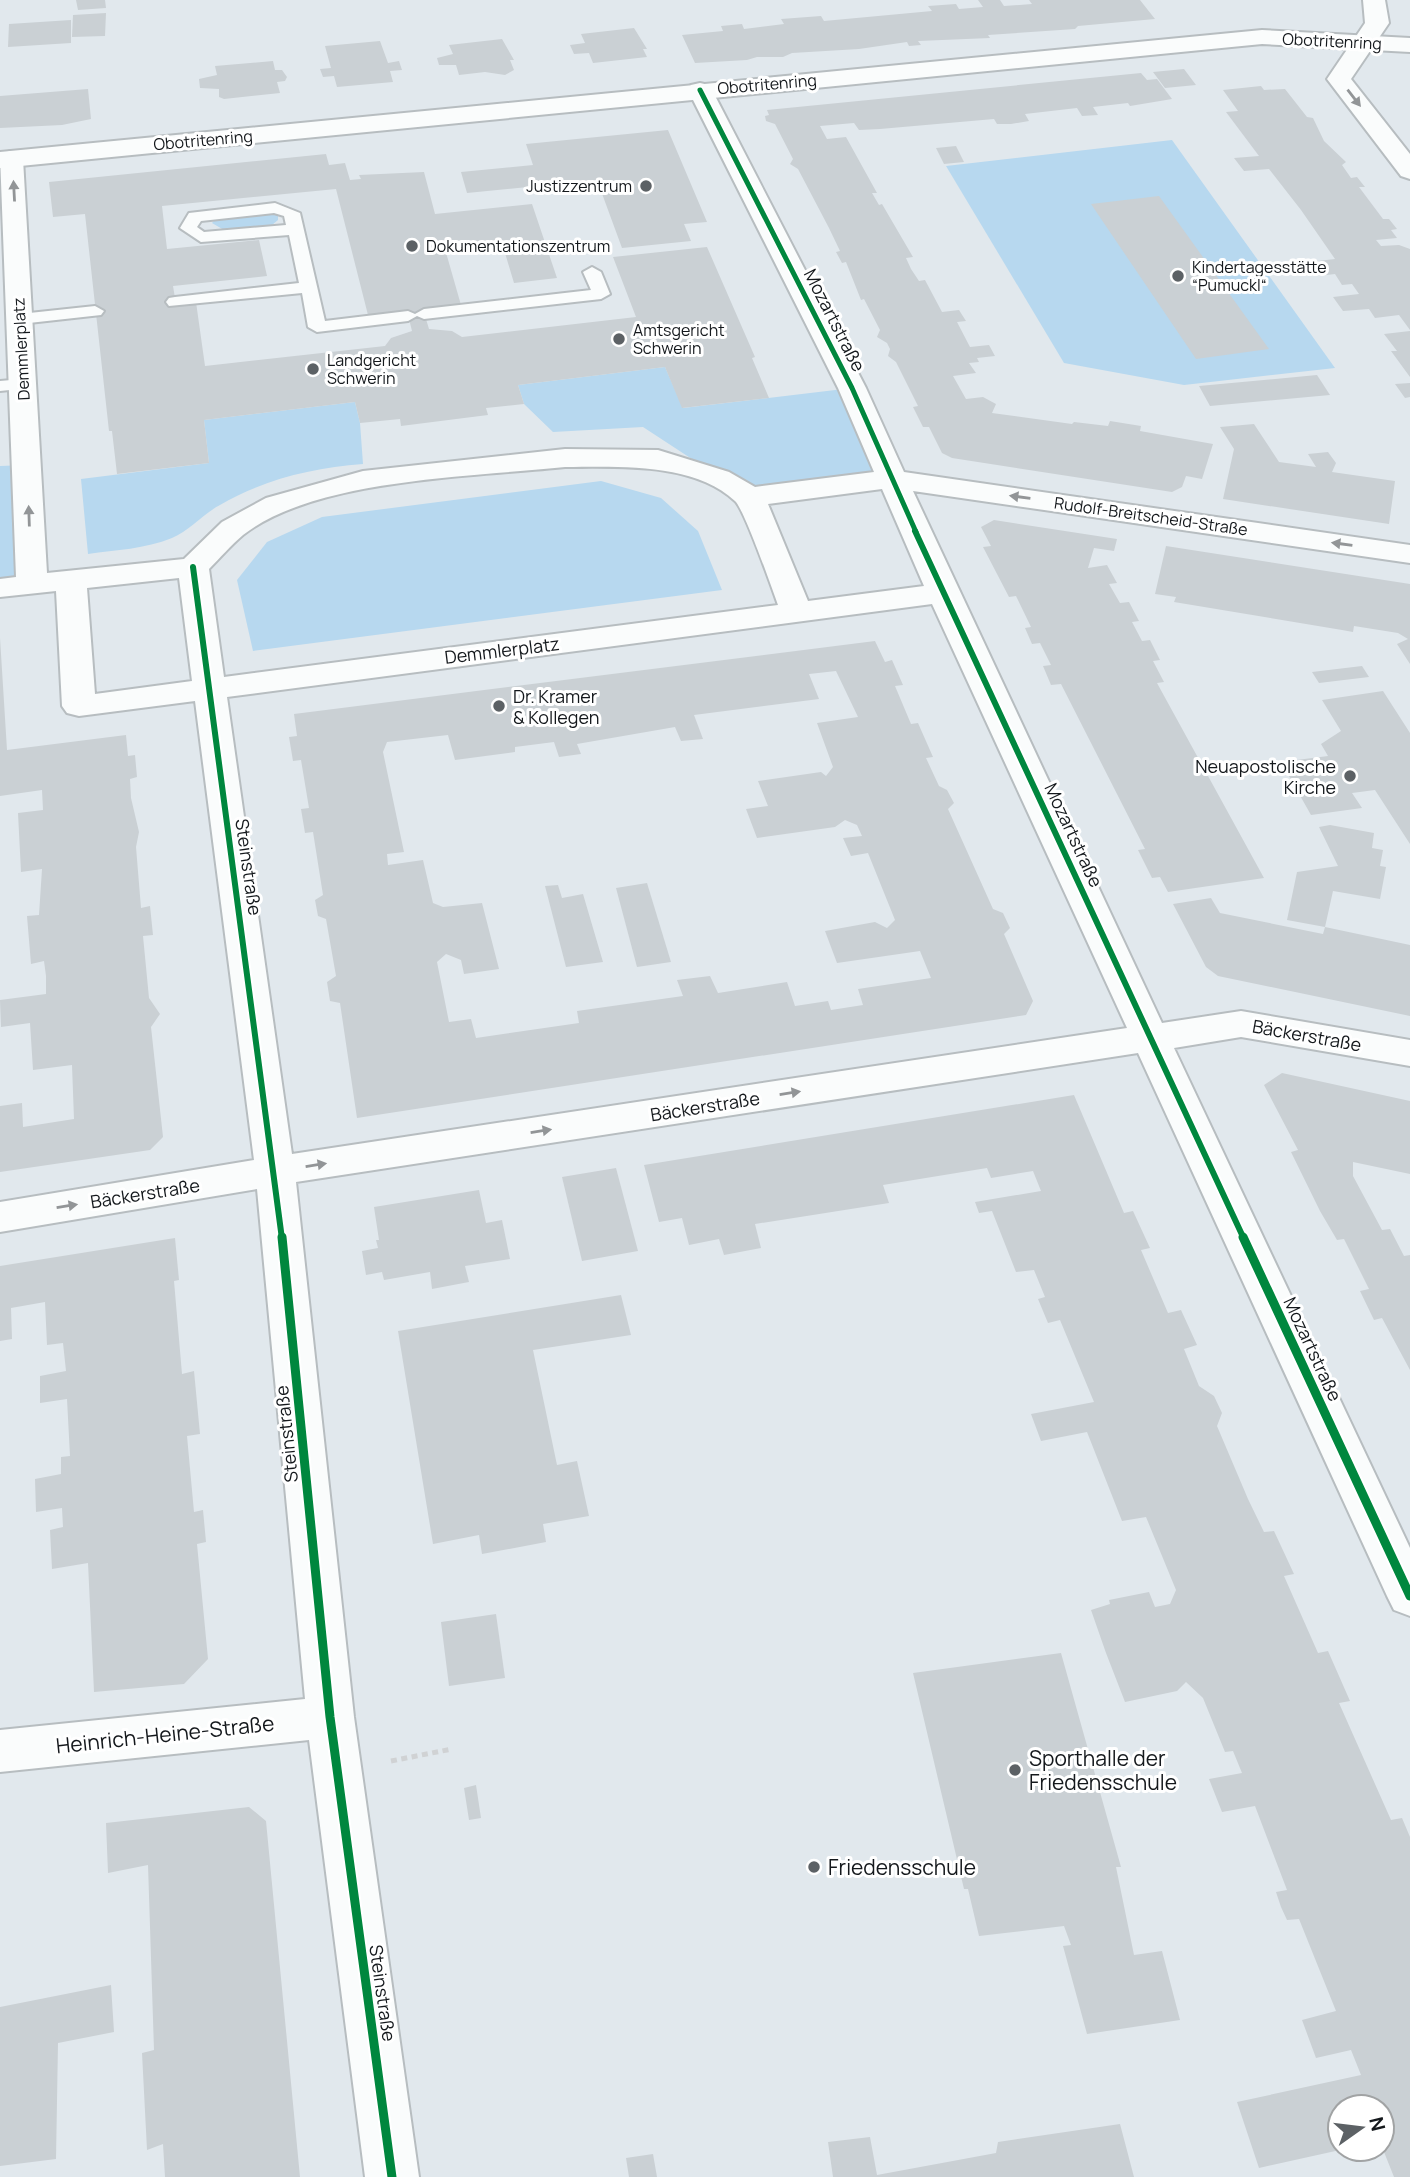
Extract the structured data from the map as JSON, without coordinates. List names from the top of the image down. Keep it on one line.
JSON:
{"streets":{"street":["Obotritenring","Mozartstraße","Demmlerplatz","Rudolf-Breitscheid-Straße","Steinstraße","Bäckerstraße","Heinrich-Heine-Straße"]},"crossings":[["Obotritenring","Mozartstraße"],["Obotritenring","Demmlerplatz"],["Mozartstraße","Demmlerplatz"],["Mozartstraße","Rudolf-Breitscheid-Straße"],["Mozartstraße","Bäckerstraße"],["Demmlerplatz","Steinstraße"],["Steinstraße","Bäckerstraße"],["Steinstraße","Heinrich-Heine-Straße"]],"one_way":["Rudolf-Breitscheid-Straße","Bäckerstraße"],"places":["Justizzentrum","Dokumentationszentrum","Kindertagesstätte “Pumuckl“","Amtsgericht Schwerin","Landgericht Schwerin","Dr. Kramer & Kollegen","Neuapostolische Kirche","Sporthalle der Friedensschule","Friedensschule"],"north":"right"}
